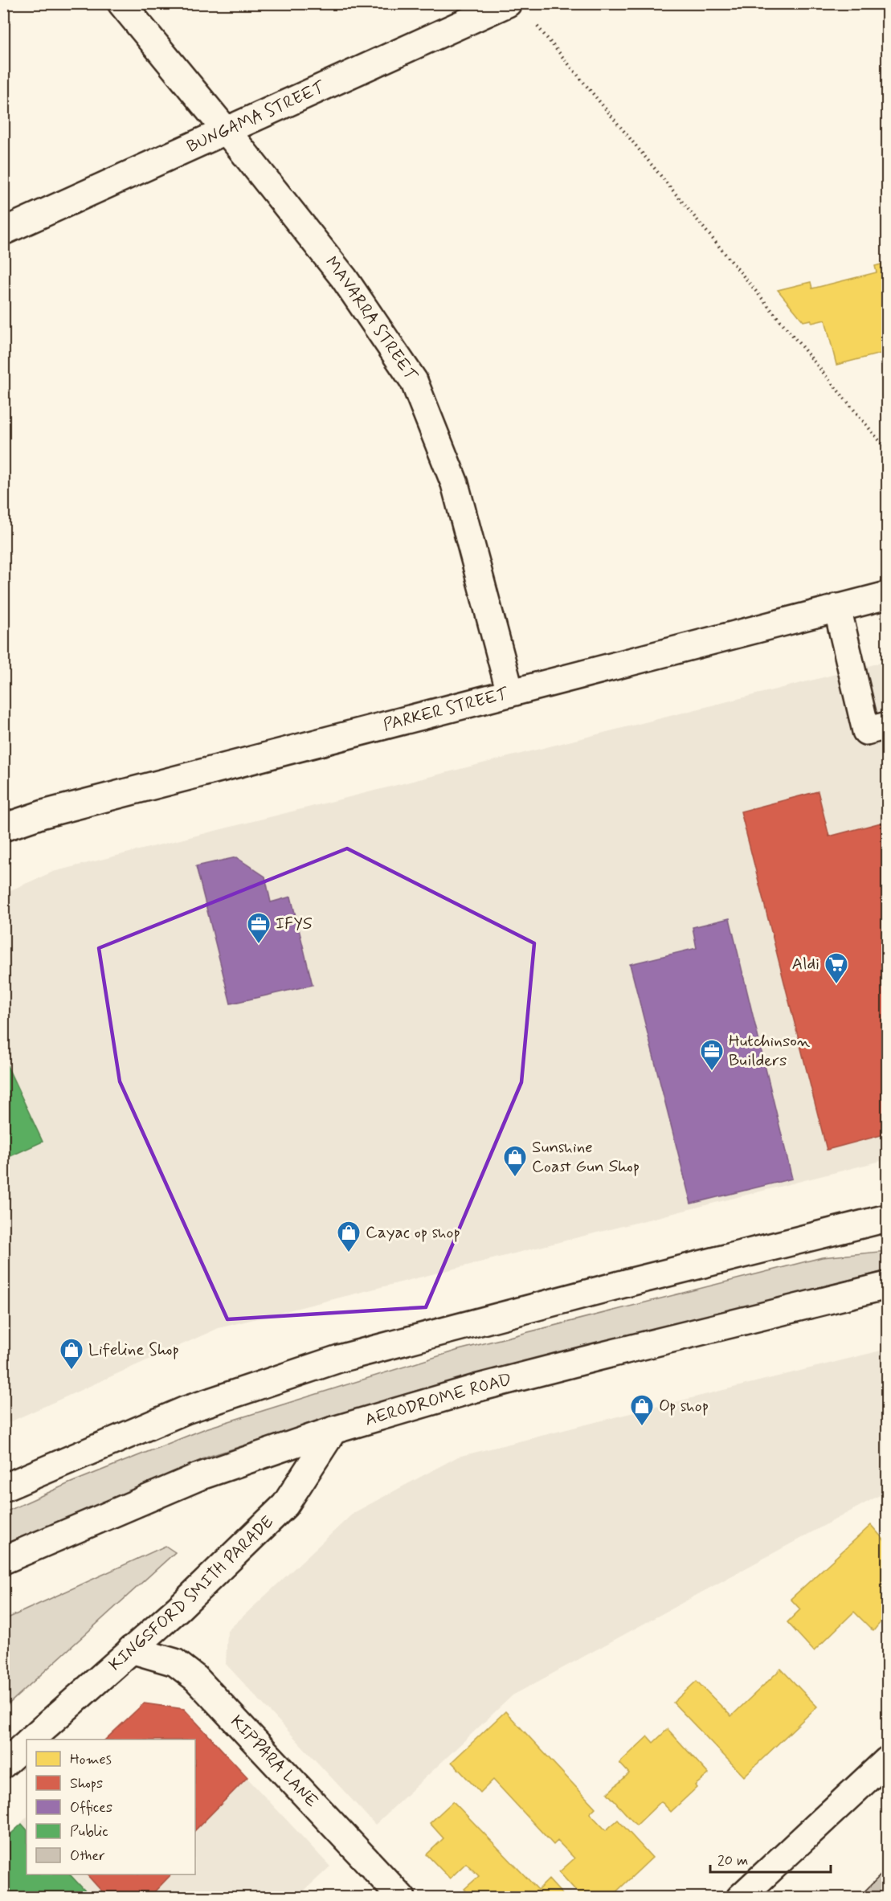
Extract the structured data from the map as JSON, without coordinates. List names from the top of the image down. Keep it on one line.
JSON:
{"streets":{"street":["BUNGAMA STREET","MAVARRA STREET","PARKER STREET","AERODROME ROAD","KINGSFORD SMITH PARADE","KIPPARA LANE"]},"crossings":[["BUNGAMA STREET","MAVARRA STREET"],["MAVARRA STREET","PARKER STREET"],["AERODROME ROAD","KINGSFORD SMITH PARADE"],["KINGSFORD SMITH PARADE","KIPPARA LANE"]],"places":{"office":["IFYS","Hutchinson Builders"],"supermarket":["Aldi"],"shop":["Sunshine Coast Gun Shop","Cayac op shop","Lifeline Shop","Op shop"]},"legend":["Homes","Shops","Offices","Public","Other"],"scale_bar":"20 m"}
